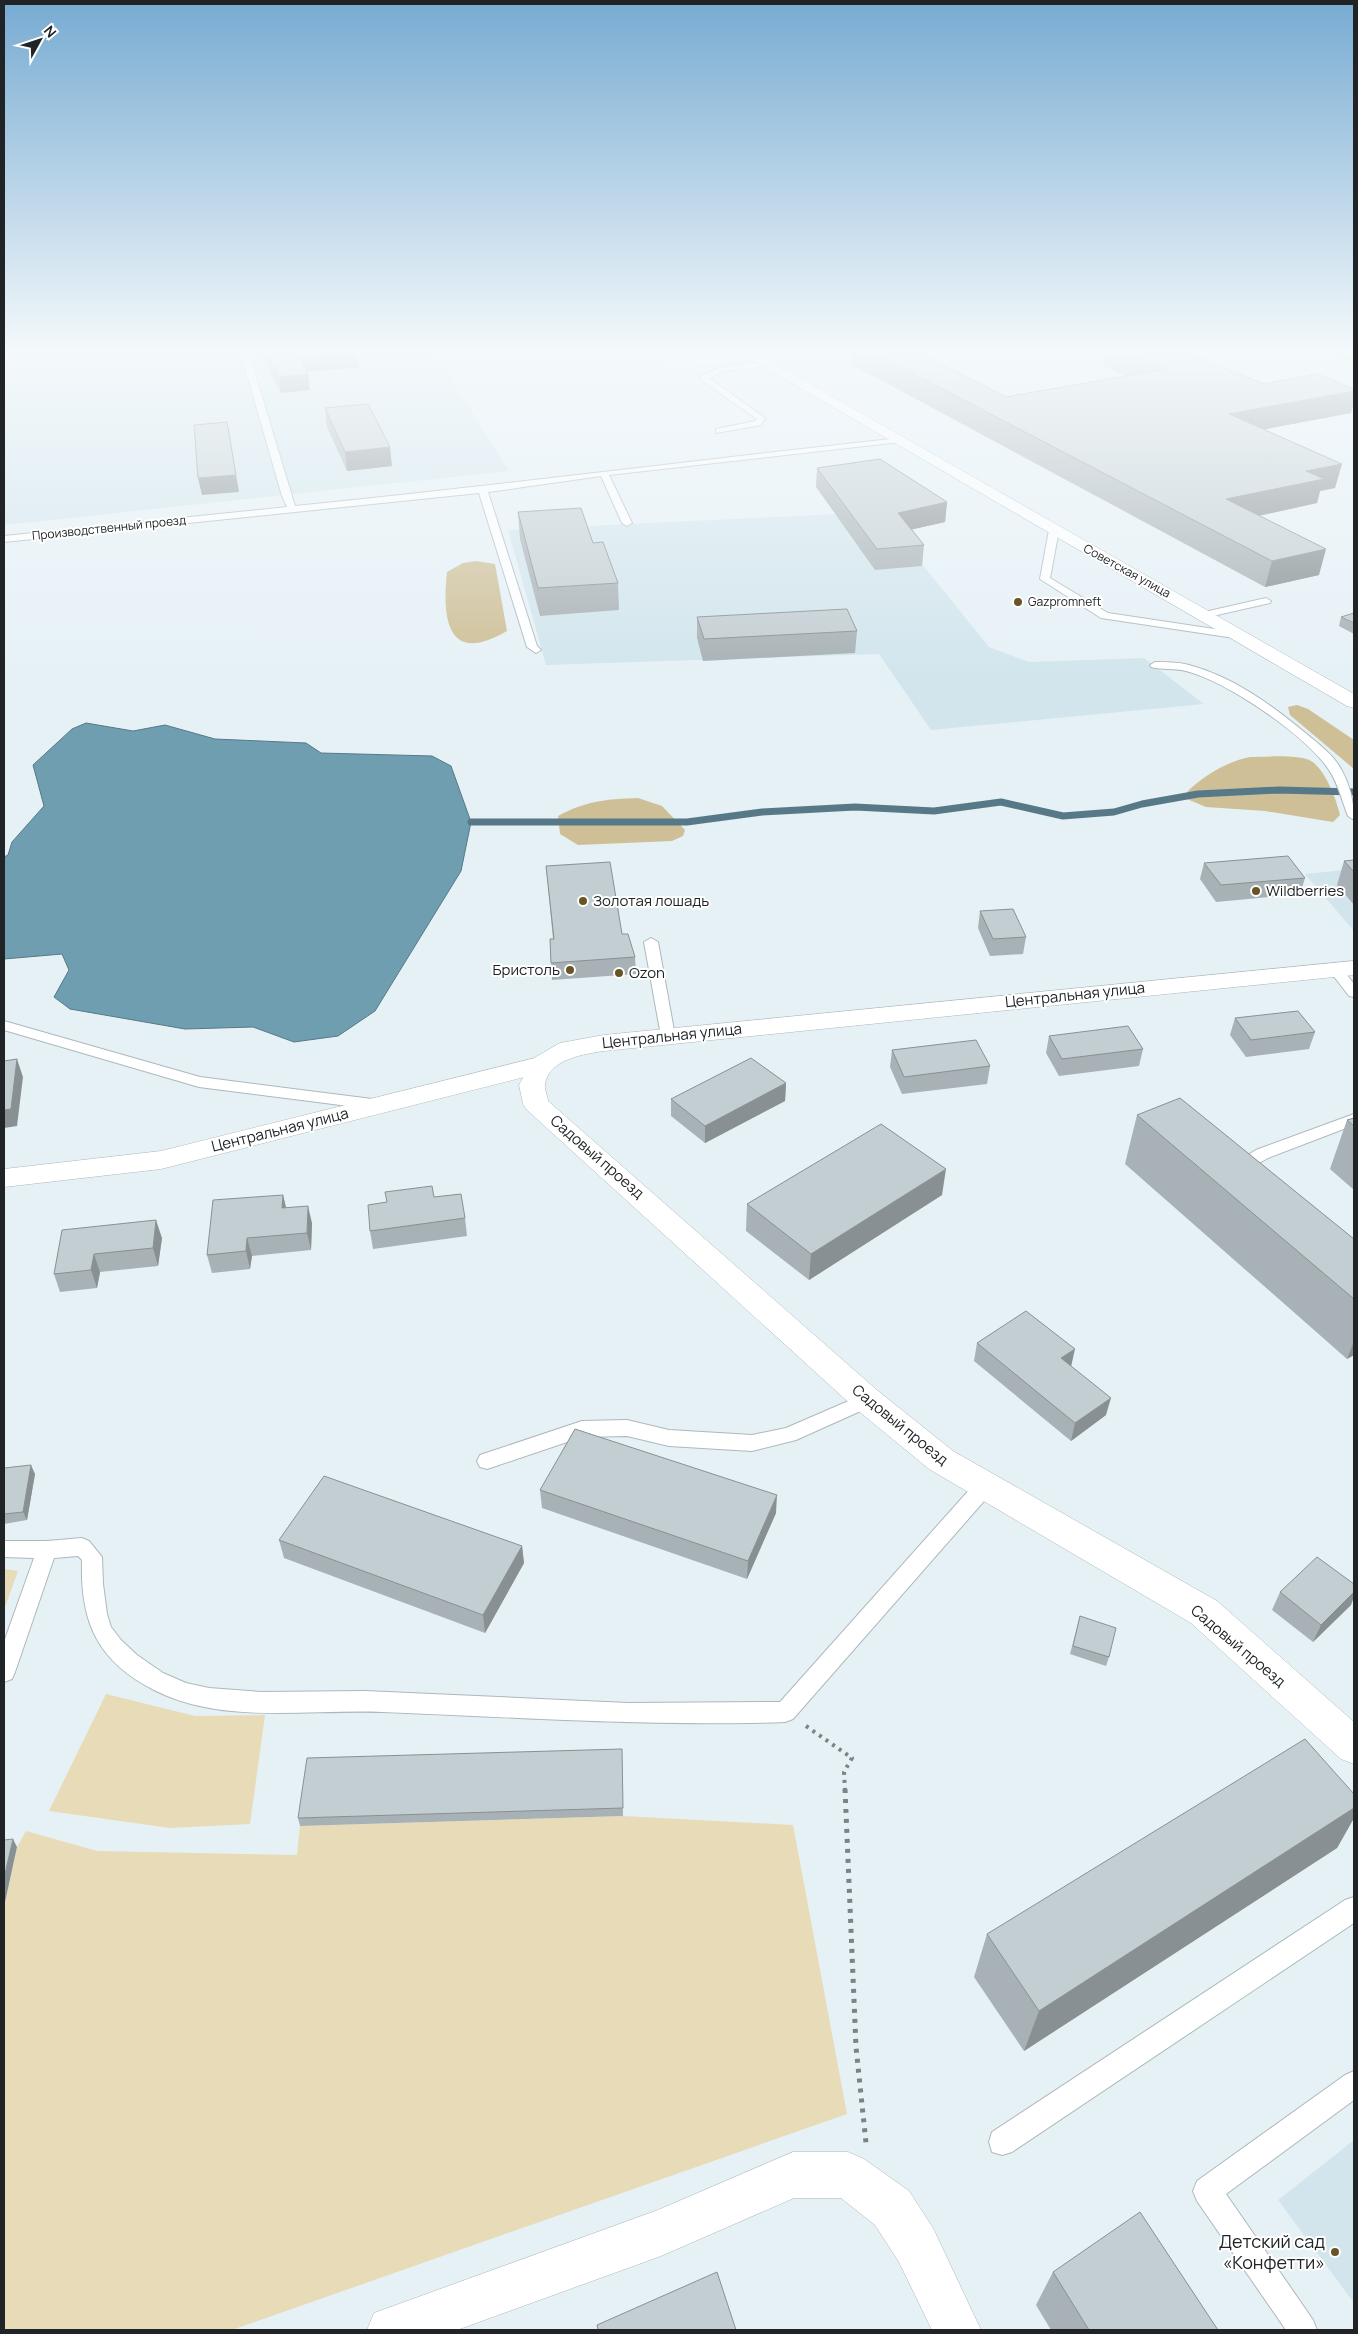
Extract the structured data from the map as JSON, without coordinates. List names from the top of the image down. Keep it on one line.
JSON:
{"streets":{"street":["Советская улица","Центральная улица","Садовый проезд"],"lane":["Производственный проезд"]},"crossings":[["Центральная улица","Садовый проезд"]],"places":["Gazpromneft","Wildberries","Золотая лошадь","Бристоль","Ozon","Детский сад «Конфетти»"],"north":"top right"}
